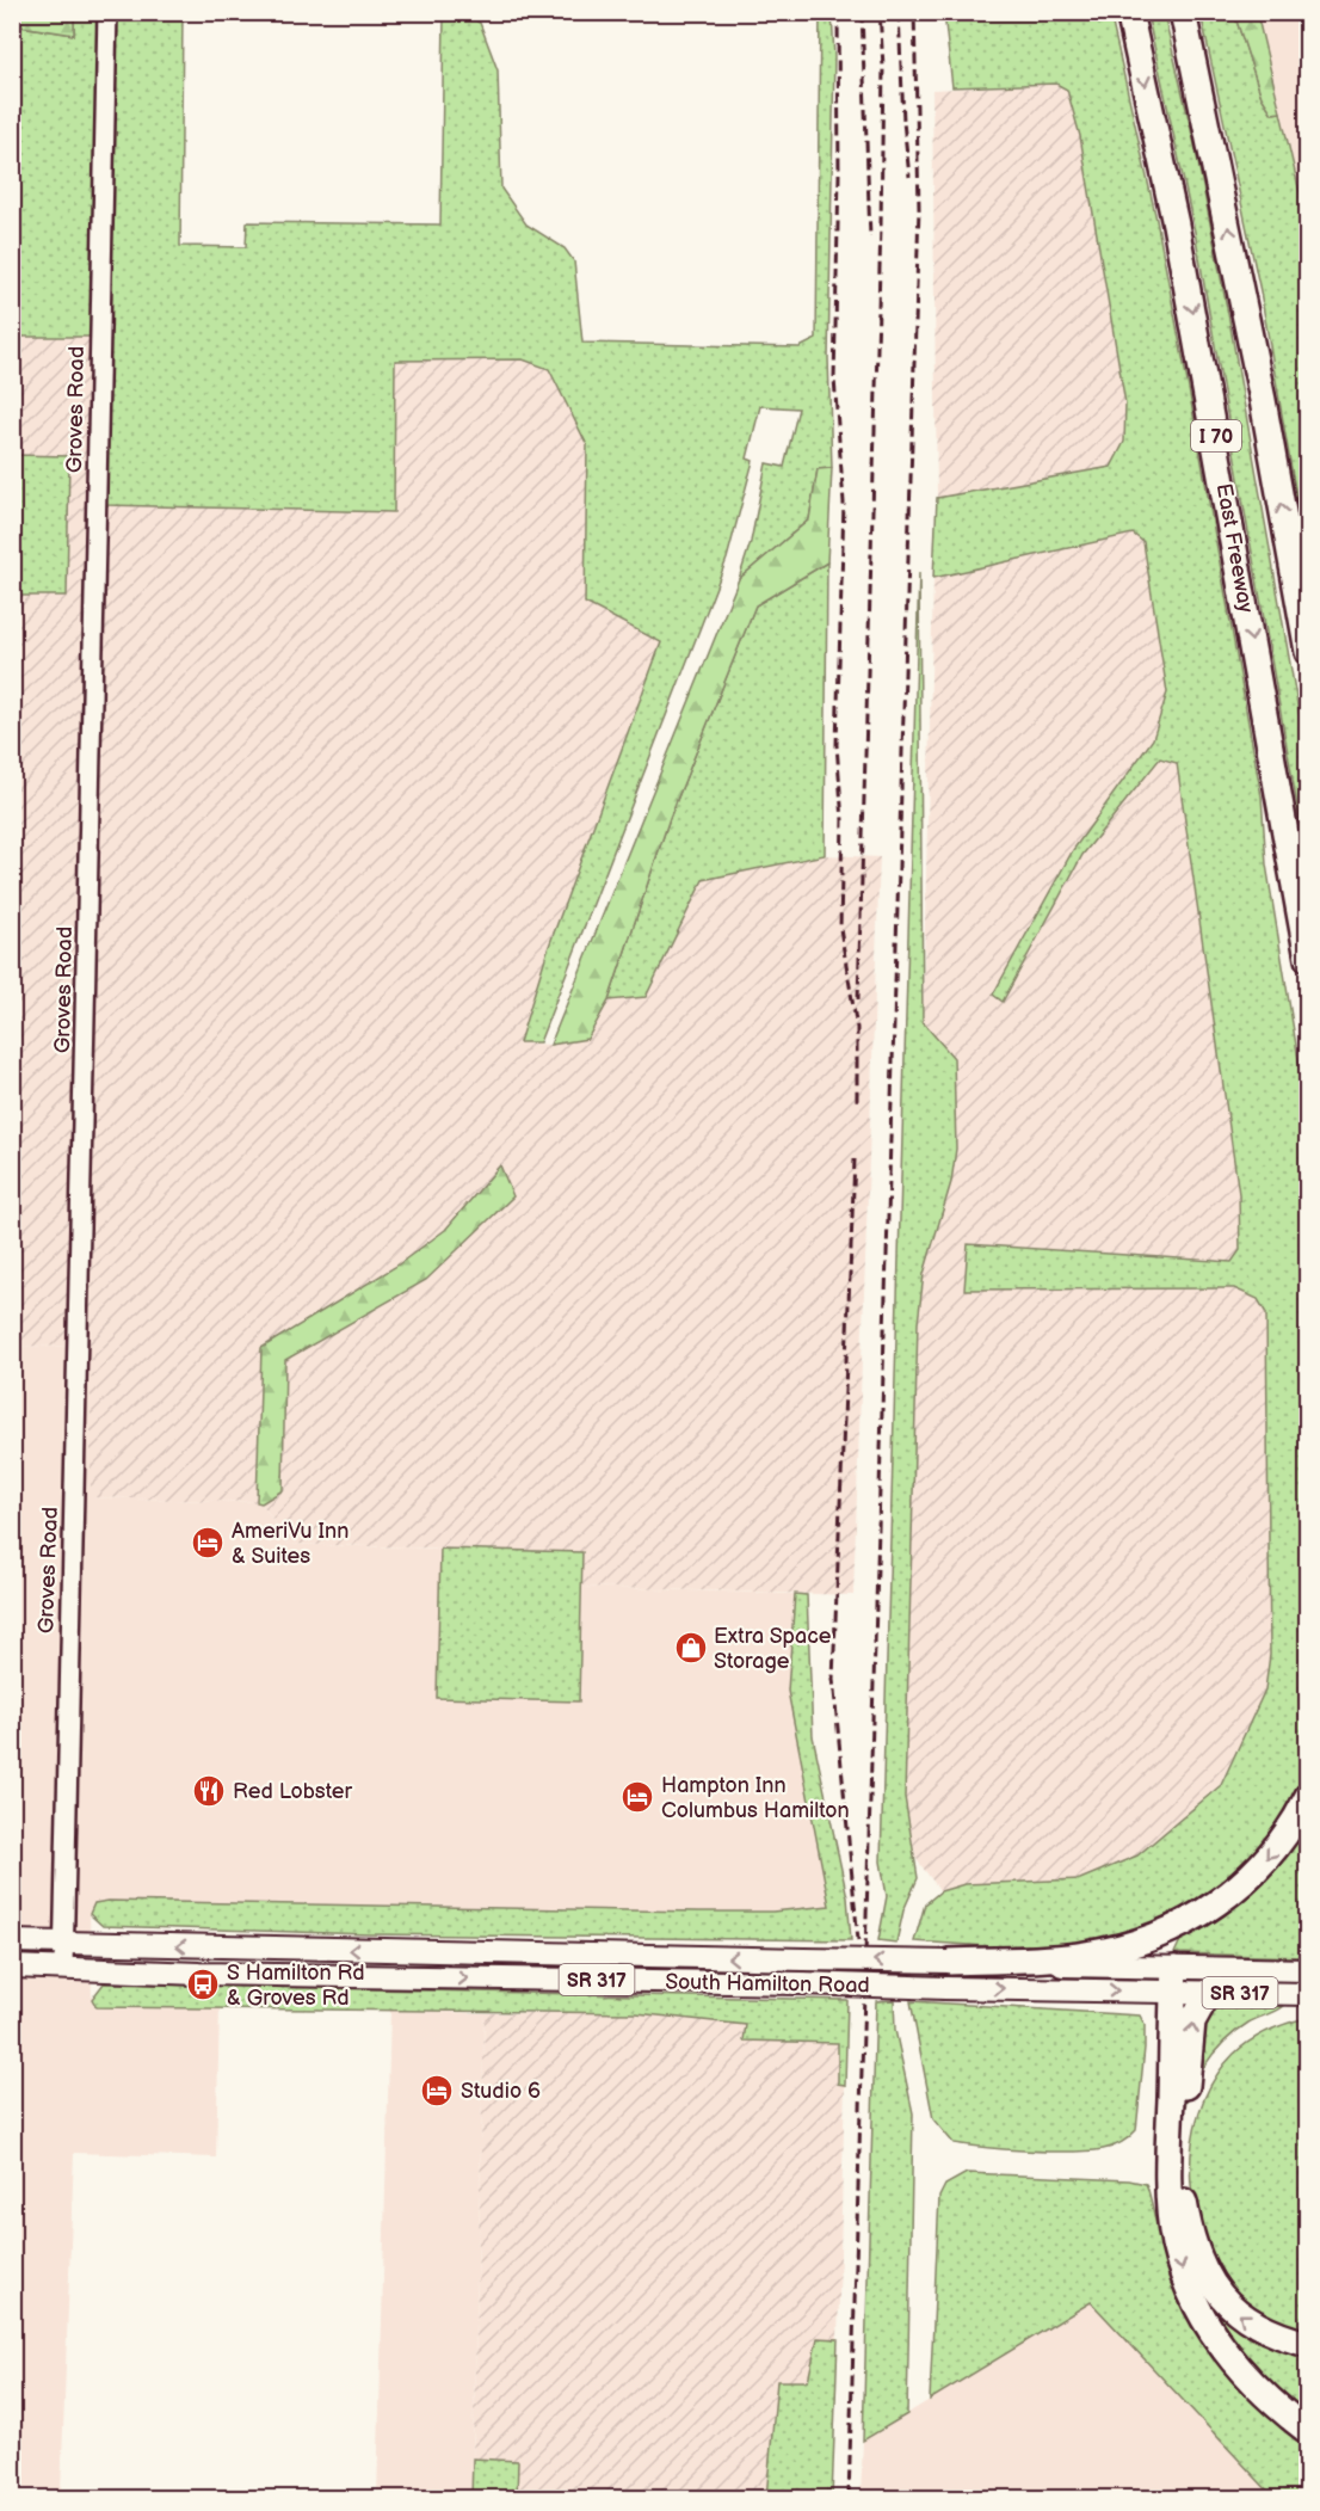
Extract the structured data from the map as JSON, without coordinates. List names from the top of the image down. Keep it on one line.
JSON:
{"streets":{"highway":["I 70","East Freeway"],"main road":["SR 317","South Hamilton Road"],"street":["Groves Road"]},"crossings":[["Groves Road","South Hamilton Road"]],"places":{"hotel":["AmeriVu Inn & Suites","Hampton Inn Columbus Hamilton","Studio 6"],"shop":["Extra Space Storage"],"restaurant":["Red Lobster"],"bus stop":["S Hamilton Rd & Groves Rd"]}}
